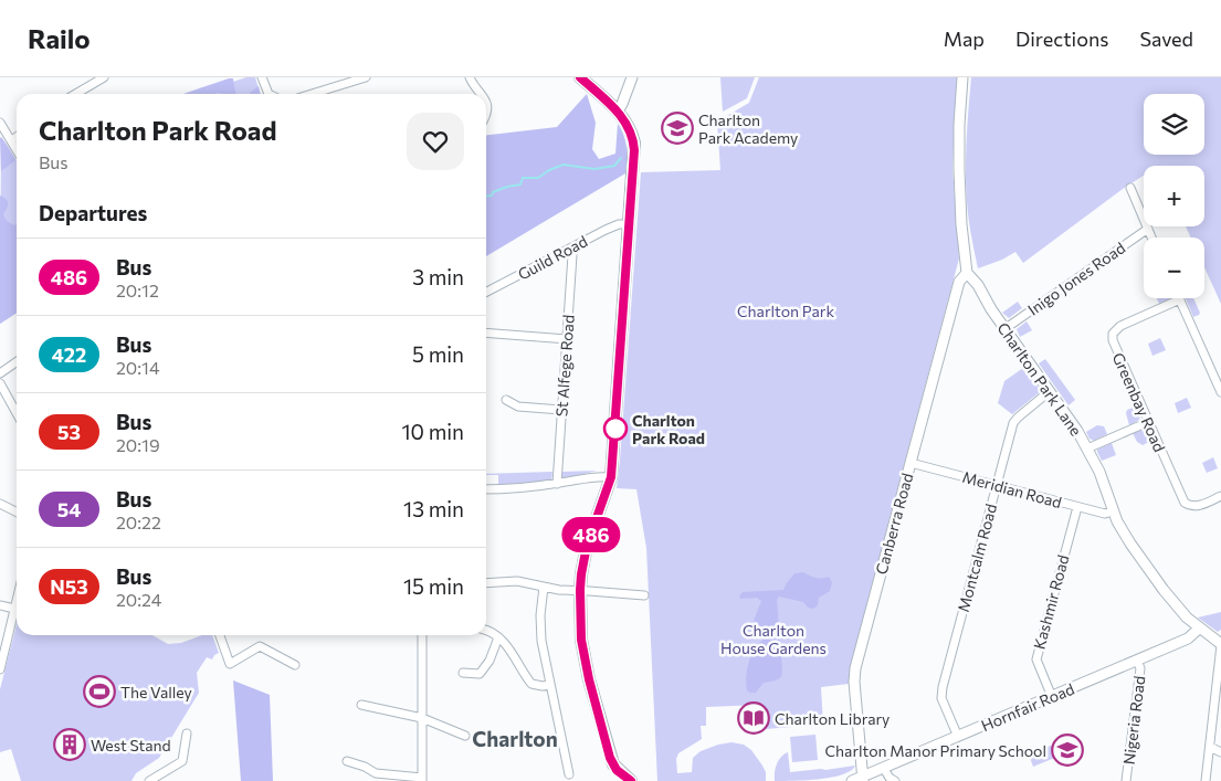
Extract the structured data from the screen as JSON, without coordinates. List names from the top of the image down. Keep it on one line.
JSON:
{"streets":{"street":["Guild Road","Inigo Jones Road","St Alfege Road","Charlton Park Lane","Greenbay Road","Meridian Road","Canberra Road","Montcalm Road","Kashmir Road","Hornfair Road","Nigeria Road"]},"crossings":[["Guild Road","St Alfege Road"],["Inigo Jones Road","Charlton Park Lane"],["Charlton Park Lane","Meridian Road"],["Charlton Park Lane","Canberra Road"],["Charlton Park Lane","Montcalm Road"],["Charlton Park Lane","Hornfair Road"],["Meridian Road","Canberra Road"],["Meridian Road","Montcalm Road"],["Meridian Road","Kashmir Road"],["Canberra Road","Hornfair Road"],["Montcalm Road","Hornfair Road"],["Kashmir Road","Hornfair Road"],["Hornfair Road","Nigeria Road"]],"districts":["Charlton"],"parks":["Charlton Park","Charlton House Gardens"],"places":{"school or university":["Charlton Park Academy","Charlton Manor Primary School"],"other":["Charlton Park Road"],"sports":["The Valley"],"library":["Charlton Library"],"building":["West Stand"]},"lines":["bus line 486"],"page":{"header":"Railo","nav":["Map","Directions","Saved"],"on_map":"486","map_buttons":["+","−"],"heading":[["Charlton Park Road","Bus"],"Departures"],"list":[{"mark":"486","name":"Bus","note":"20:12","value":"3 min"},{"mark":"422","name":"Bus","note":"20:14","value":"5 min"},{"mark":"53","name":"Bus","note":"20:19","value":"10 min"},{"mark":"54","name":"Bus","note":"20:22","value":"13 min"},{"mark":"N53","name":"Bus","note":"20:24","value":"15 min"}]}}
